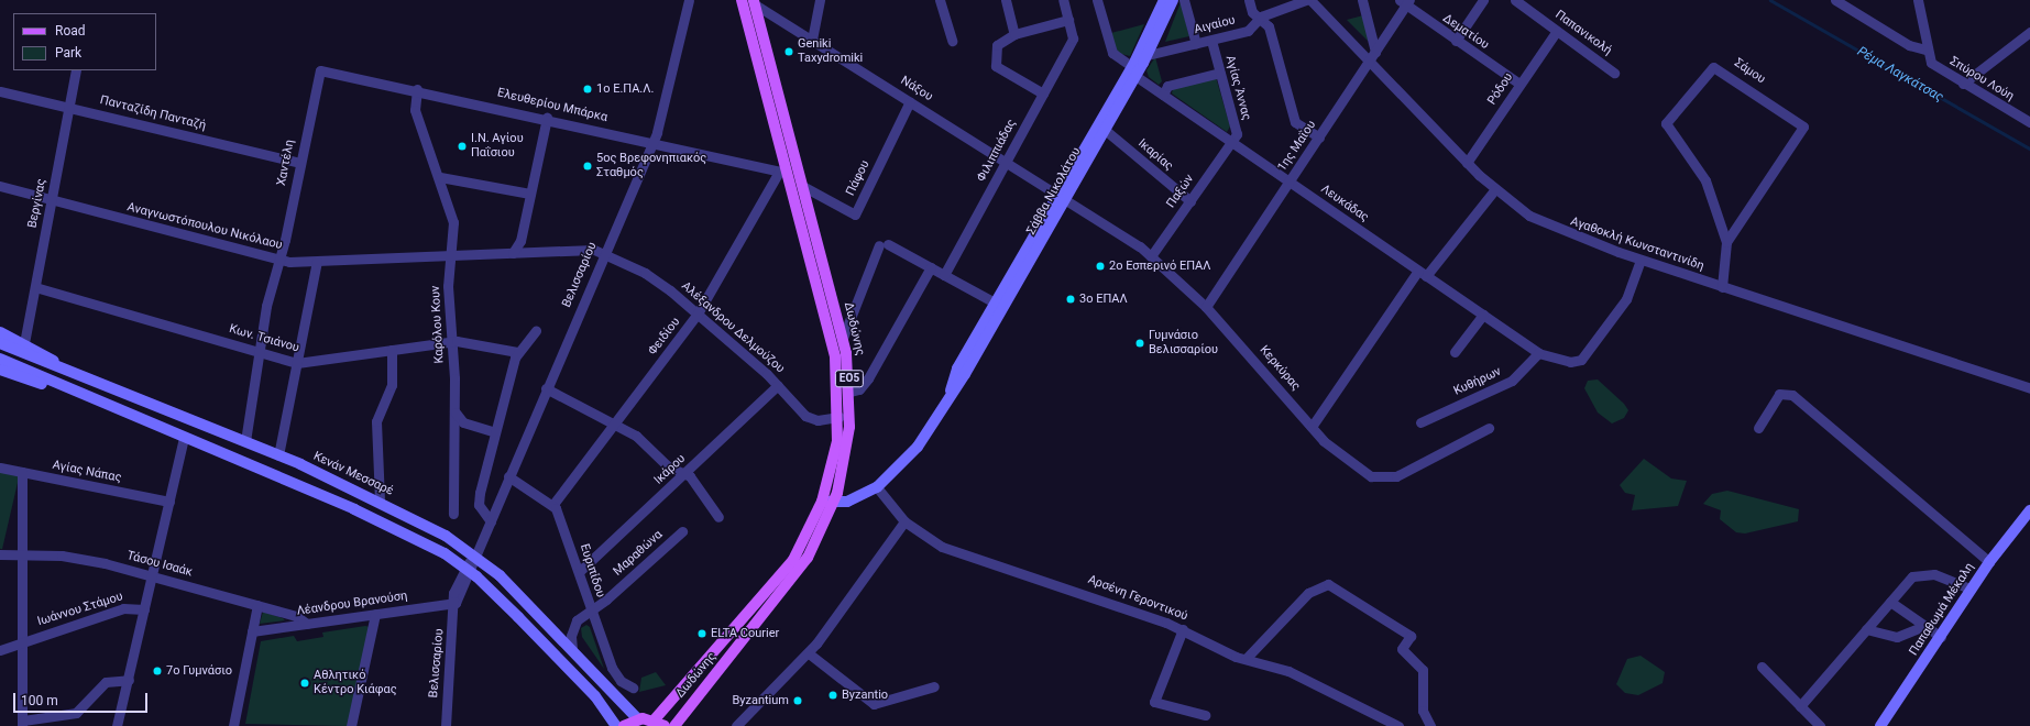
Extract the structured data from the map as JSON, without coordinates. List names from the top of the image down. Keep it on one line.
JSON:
{"streets":{"main road":["Δωδώνης","ΕΟ5"],"street":["Αιγαίου","Δεματίου","Παπανικολή","Σάμου","Σπύρου Λούη","Αγίας Άννας","Νάξου","Ρόδου","Ελευθερίου Μπάρκα","Πανταζίδη Πανταζή","1ης Μαΐου","Φιλιππιάδας","Ικαρίας","Χαντέλη","Πάφου","Σάββα Νικολάτου","Παξών","Βεργίνας","Λευκάδας","Αναγνωστόπουλου Νικόλαου","Αγαθοκλή Κωνσταντινίδη","Βελισσαρίου","Καρόλου Κουν","Αλέξανδρου Δελμούζου","Φειδίου","Κων. Τσιάνου","Κερκύρας","Κυθήρων","Ικάρου","Αγίας Νάπας","Κενάν Μεσσαρέ","Μαραθώνα","Τάσου Ισαάκ","Ευριπίδου","Αρσένη Γεροντικού","Λέανδρου Βρανούση","Ιωάννου Στάμου","Παπαθωμά Μέκαλη"]},"crossings":[["Αιγαίου","Αγίας Άννας"],["Αιγαίου","Σάββα Νικολάτου"],["Δεματίου","Ρόδου"],["Δεματίου","1ης Μαΐου"],["Παπανικολή","Ρόδου"],["Σάμου","Αγαθοκλή Κωνσταντινίδη"],["Αγίας Άννας","Παξών"],["Αγίας Άννας","Λευκάδας"],["Νάξου","Φιλιππιάδας"],["Νάξου","Πάφου"],["Νάξου","Σάββα Νικολάτου"],["Νάξου","Δωδώνης"],["Νάξου","Κερκύρας"],["Ρόδου","Αγαθοκλή Κωνσταντινίδη"],["Ελευθερίου Μπάρκα","Χαντέλη"],["Ελευθερίου Μπάρκα","Βελισσαρίου"],["Ελευθερίου Μπάρκα","Καρόλου Κουν"],["Ελευθερίου Μπάρκα","Δωδώνης"],["Ελευθερίου Μπάρκα","Φειδίου"],["Πανταζίδη Πανταζή","Χαντέλη"],["Πανταζίδη Πανταζή","Βεργίνας"],["1ης Μαΐου","Λευκάδας"],["1ης Μαΐου","Αγαθοκλή Κωνσταντινίδη"],["1ης Μαΐου","Κερκύρας"],["Ικαρίας","Σάββα Νικολάτου"],["Ικαρίας","Παξών"],["Χαντέλη","Αναγνωστόπουλου Νικόλαου"],["Χαντέλη","Κων. Τσιάνου"],["Χαντέλη","Κενάν Μεσσαρέ"],["Πάφου","Δωδώνης"],["Σάββα Νικολάτου","Λευκάδας"],["Σάββα Νικολάτου","Δωδώνης"],["Σάββα Νικολάτου","Κερκύρας"],["Σάββα Νικολάτου","Αρσένη Γεροντικού"],["Παξών","Λευκάδας"],["Παξών","Κερκύρας"],["Βεργίνας","Αναγνωστόπουλου Νικόλαου"],["Βεργίνας","Κων. Τσιάνου"],["Λευκάδας","Κυθήρων"],["Αναγνωστόπουλου Νικόλαου","Βελισσαρίου"],["Αναγνωστόπουλου Νικόλαου","Καρόλου Κουν"],["Αναγνωστόπουλου Νικόλαου","Αλέξανδρου Δελμούζου"],["Βελισσαρίου","Αλέξανδρου Δελμούζου"],["Βελισσαρίου","Κενάν Μεσσαρέ"],["Βελισσαρίου","Λέανδρου Βρανούση"],["Καρόλου Κουν","Κων. Τσιάνου"],["Αλέξανδρου Δελμούζου","Δωδώνης"],["Αλέξανδρου Δελμούζου","Φειδίου"],["Αλέξανδρου Δελμούζου","Ικάρου"],["Δωδώνης","Φειδίου"],["Φειδίου","Ευριπίδου"],["Ικάρου","Ευριπίδου"],["Κενάν Μεσσαρέ","Μαραθώνα"],["Μαραθώνα","Ευριπίδου"],["Τάσου Ισαάκ","Λέανδρου Βρανούση"]],"water":["Ρέμα Λαγκάτσας"],"places":["Geniki Taxydromiki","1ο Ε.ΠΑ.Λ.","Ι.Ν. Αγίου Παΐσιου","5ος Βρεφονηπιακός Σταθμός","2ο Εσπερινό ΕΠΑΛ","3ο ΕΠΑΛ","Γυμνάσιο Βελισσαρίου","ELTA Courier","7ο Γυμνάσιο","Αθλητικό Κέντρο Κιάφας","Byzantio","Byzantium"],"legend":["Road","Park"],"scale_bar":"100 m"}
